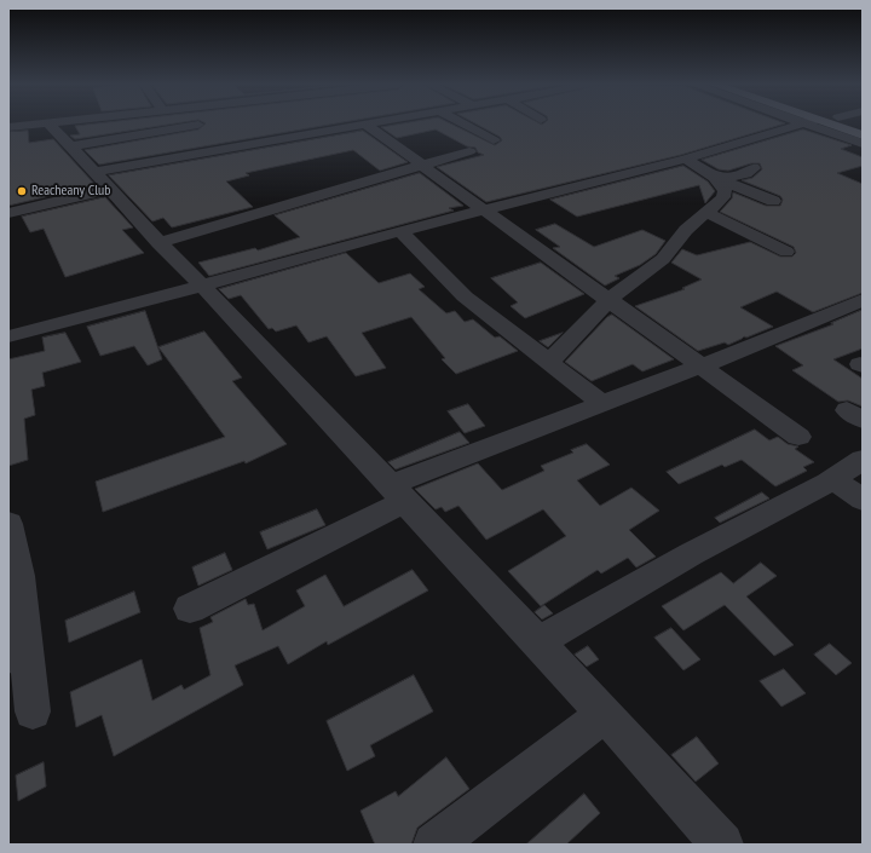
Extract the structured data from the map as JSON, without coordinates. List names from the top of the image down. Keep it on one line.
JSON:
{"places":["Reacheany Club"]}
